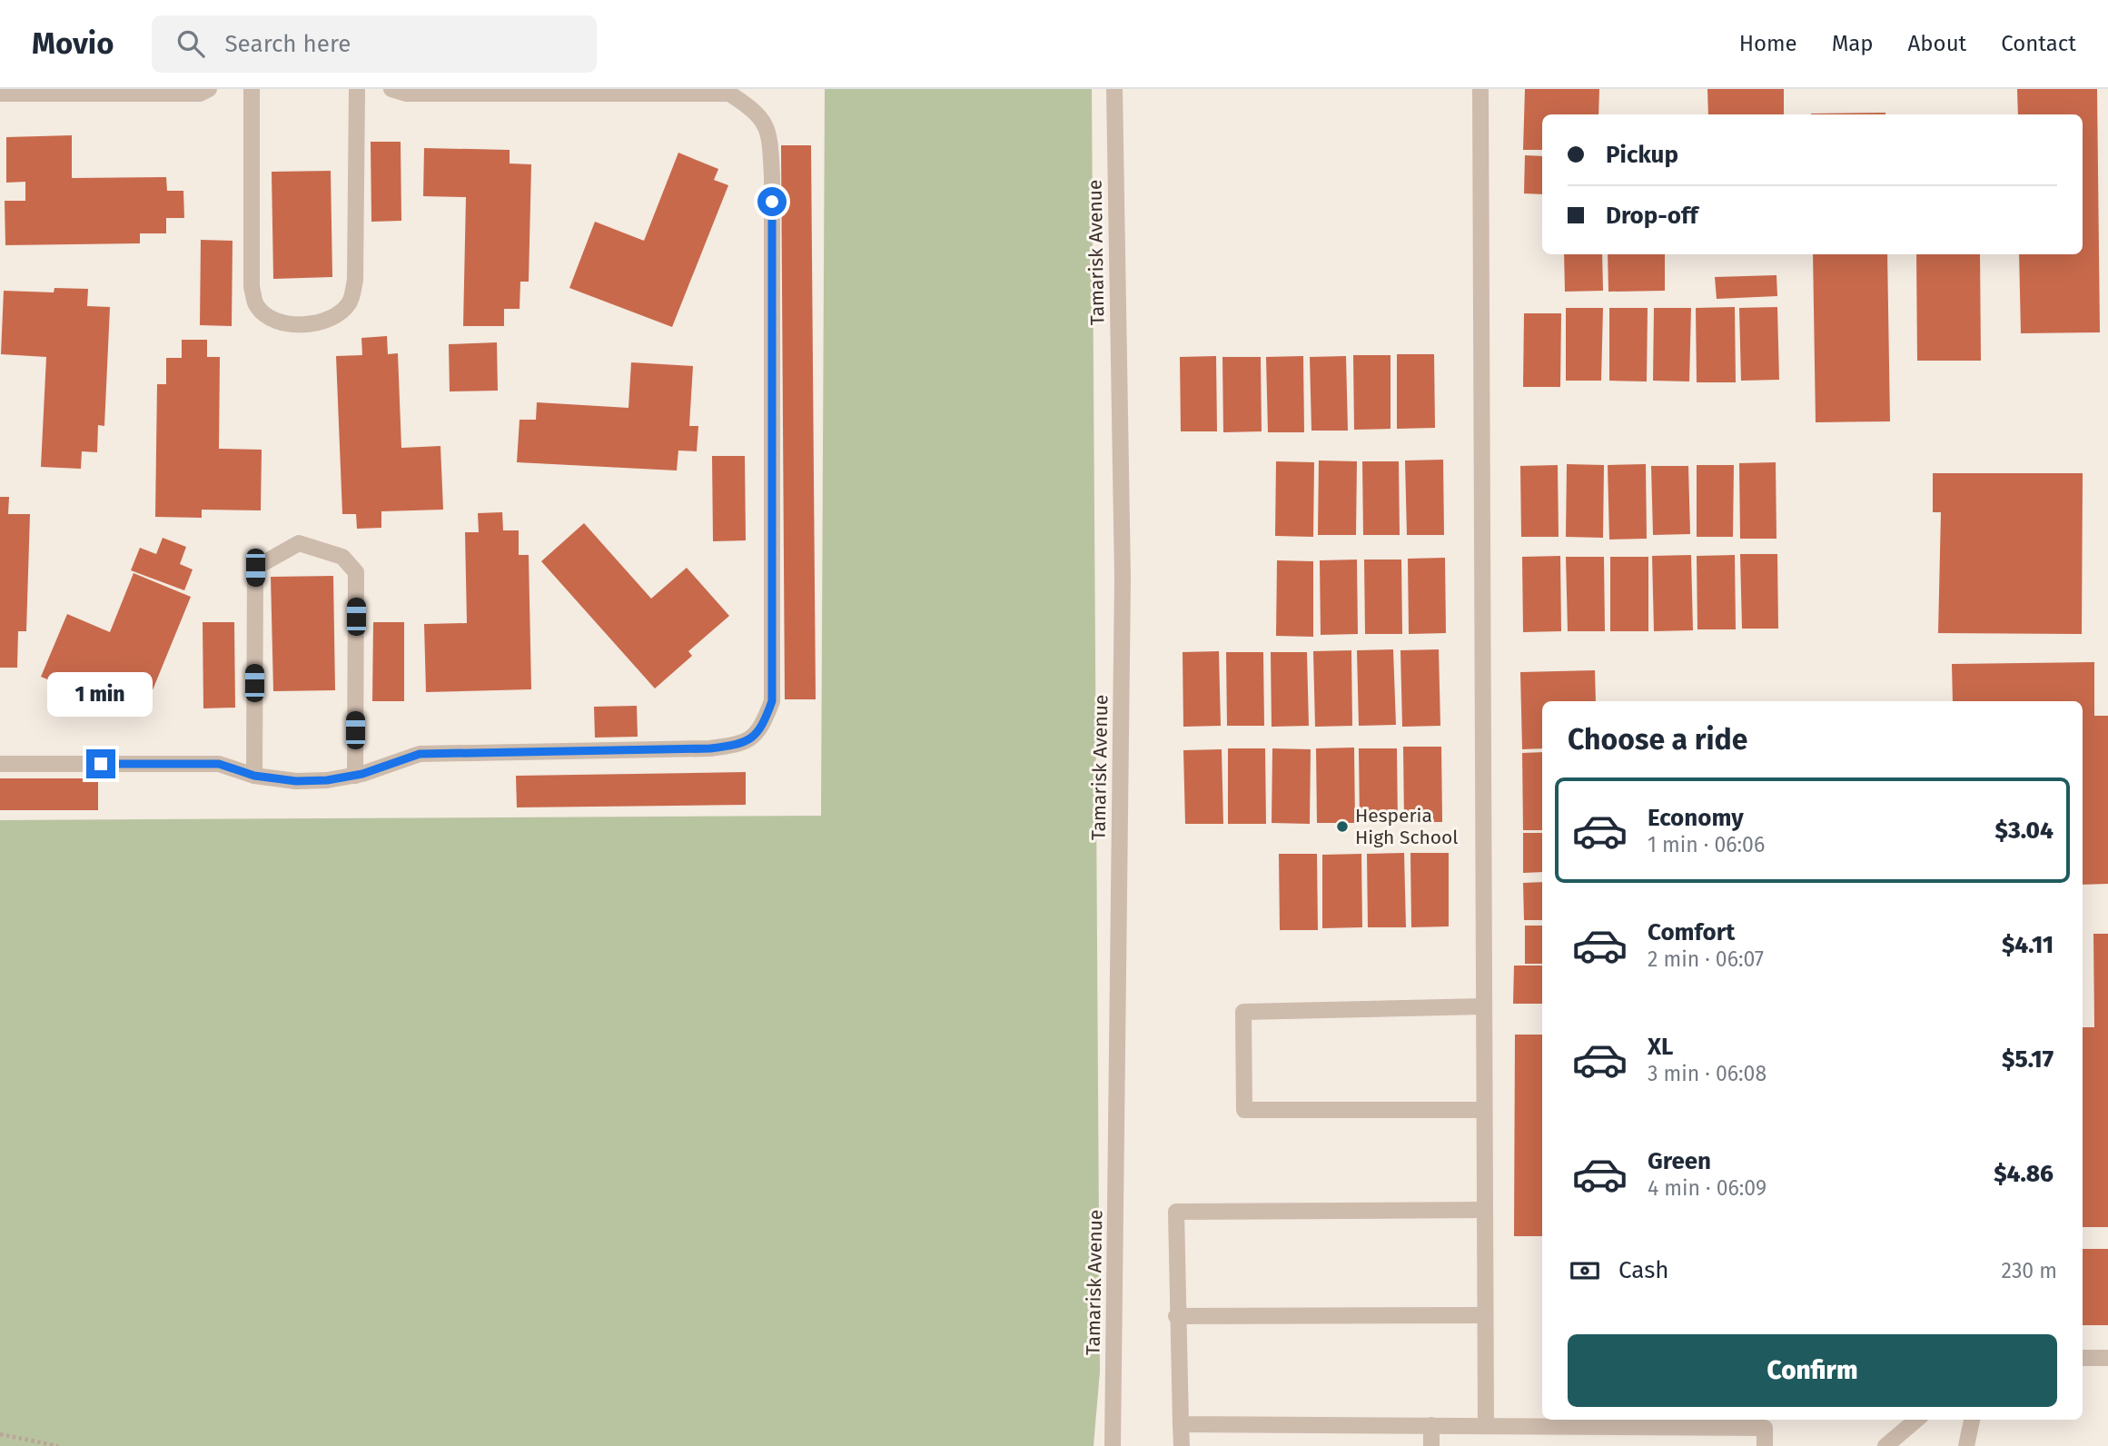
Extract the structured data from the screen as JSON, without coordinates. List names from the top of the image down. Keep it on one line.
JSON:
{"streets":{"street":["Tamarisk Avenue"]},"places":["Hesperia High School"],"page":{"header":"Movio","search":"Search here","nav":["Home","Map","About","Contact"],"banner":["Pickup","Drop-off"],"bubble":"1 min","heading":"Choose a ride","list":[{"name":"Economy","note":"1 min · 06:06","value":"$3.04"},{"name":"Comfort","note":"2 min · 06:07","value":"$4.11"},{"name":"XL","note":"3 min · 06:08","value":"$5.17"},{"name":"Green","note":"4 min · 06:09","value":"$4.86"}],"pay":["Cash","230 m"],"buttons":"Confirm"}}
